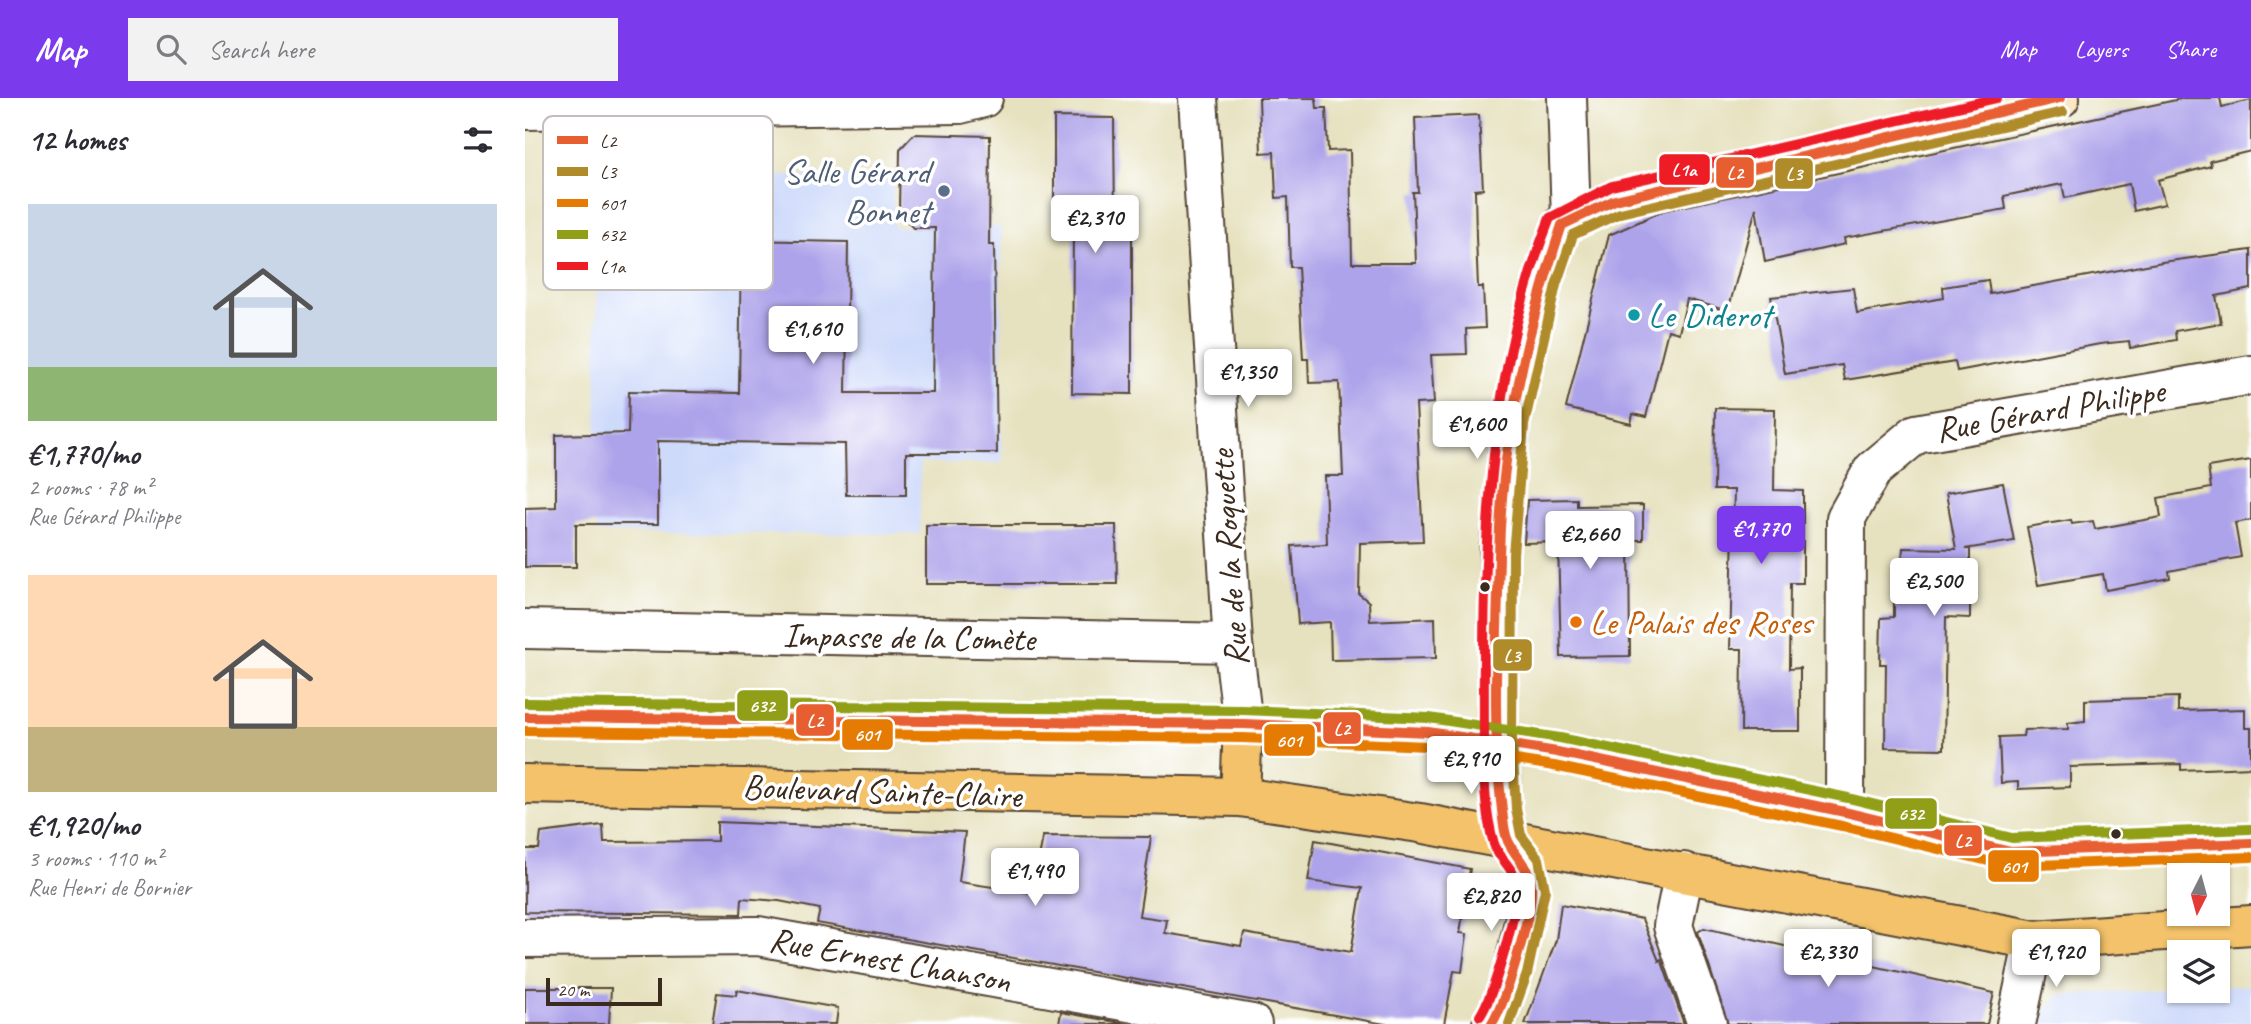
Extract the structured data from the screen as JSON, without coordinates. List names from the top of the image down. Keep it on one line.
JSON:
{"streets":{"main road":["Boulevard Sainte-Claire"],"street":["Rue Gérard Philippe","Rue de la Roquette","Impasse de la Comète","Rue Ernest Chanson"]},"crossings":[["Rue Gérard Philippe","Boulevard Sainte-Claire"],["Rue de la Roquette","Impasse de la Comète"],["Rue de la Roquette","Boulevard Sainte-Claire"]],"places":["Salle Gérard Bonnet","Le Diderot","Le Palais des Roses"],"lines":["transit line L2","transit line L1a","transit line L3","transit line 632","transit line 601"],"legend":["L2","L3","601","632","L1a"],"scale_bar":"20 m","north":"bottom","page":{"header":"Map","search":"Search here","nav":["Map","Layers","Share"],"heading":"12 homes","list":[{"name":"€1,770/mo","note":"2 rooms · 78 m² · Rue Gérard Philippe"},{"name":"€1,920/mo","note":"3 rooms · 110 m² · Rue Henri de Bornier"}],"price":["€2,310","€1,610","€1,350","€1,600","€1,770","€2,660","€2,500","€2,910","€1,490","€2,820","€2,330","€1,920"],"scale":"20 m"}}
